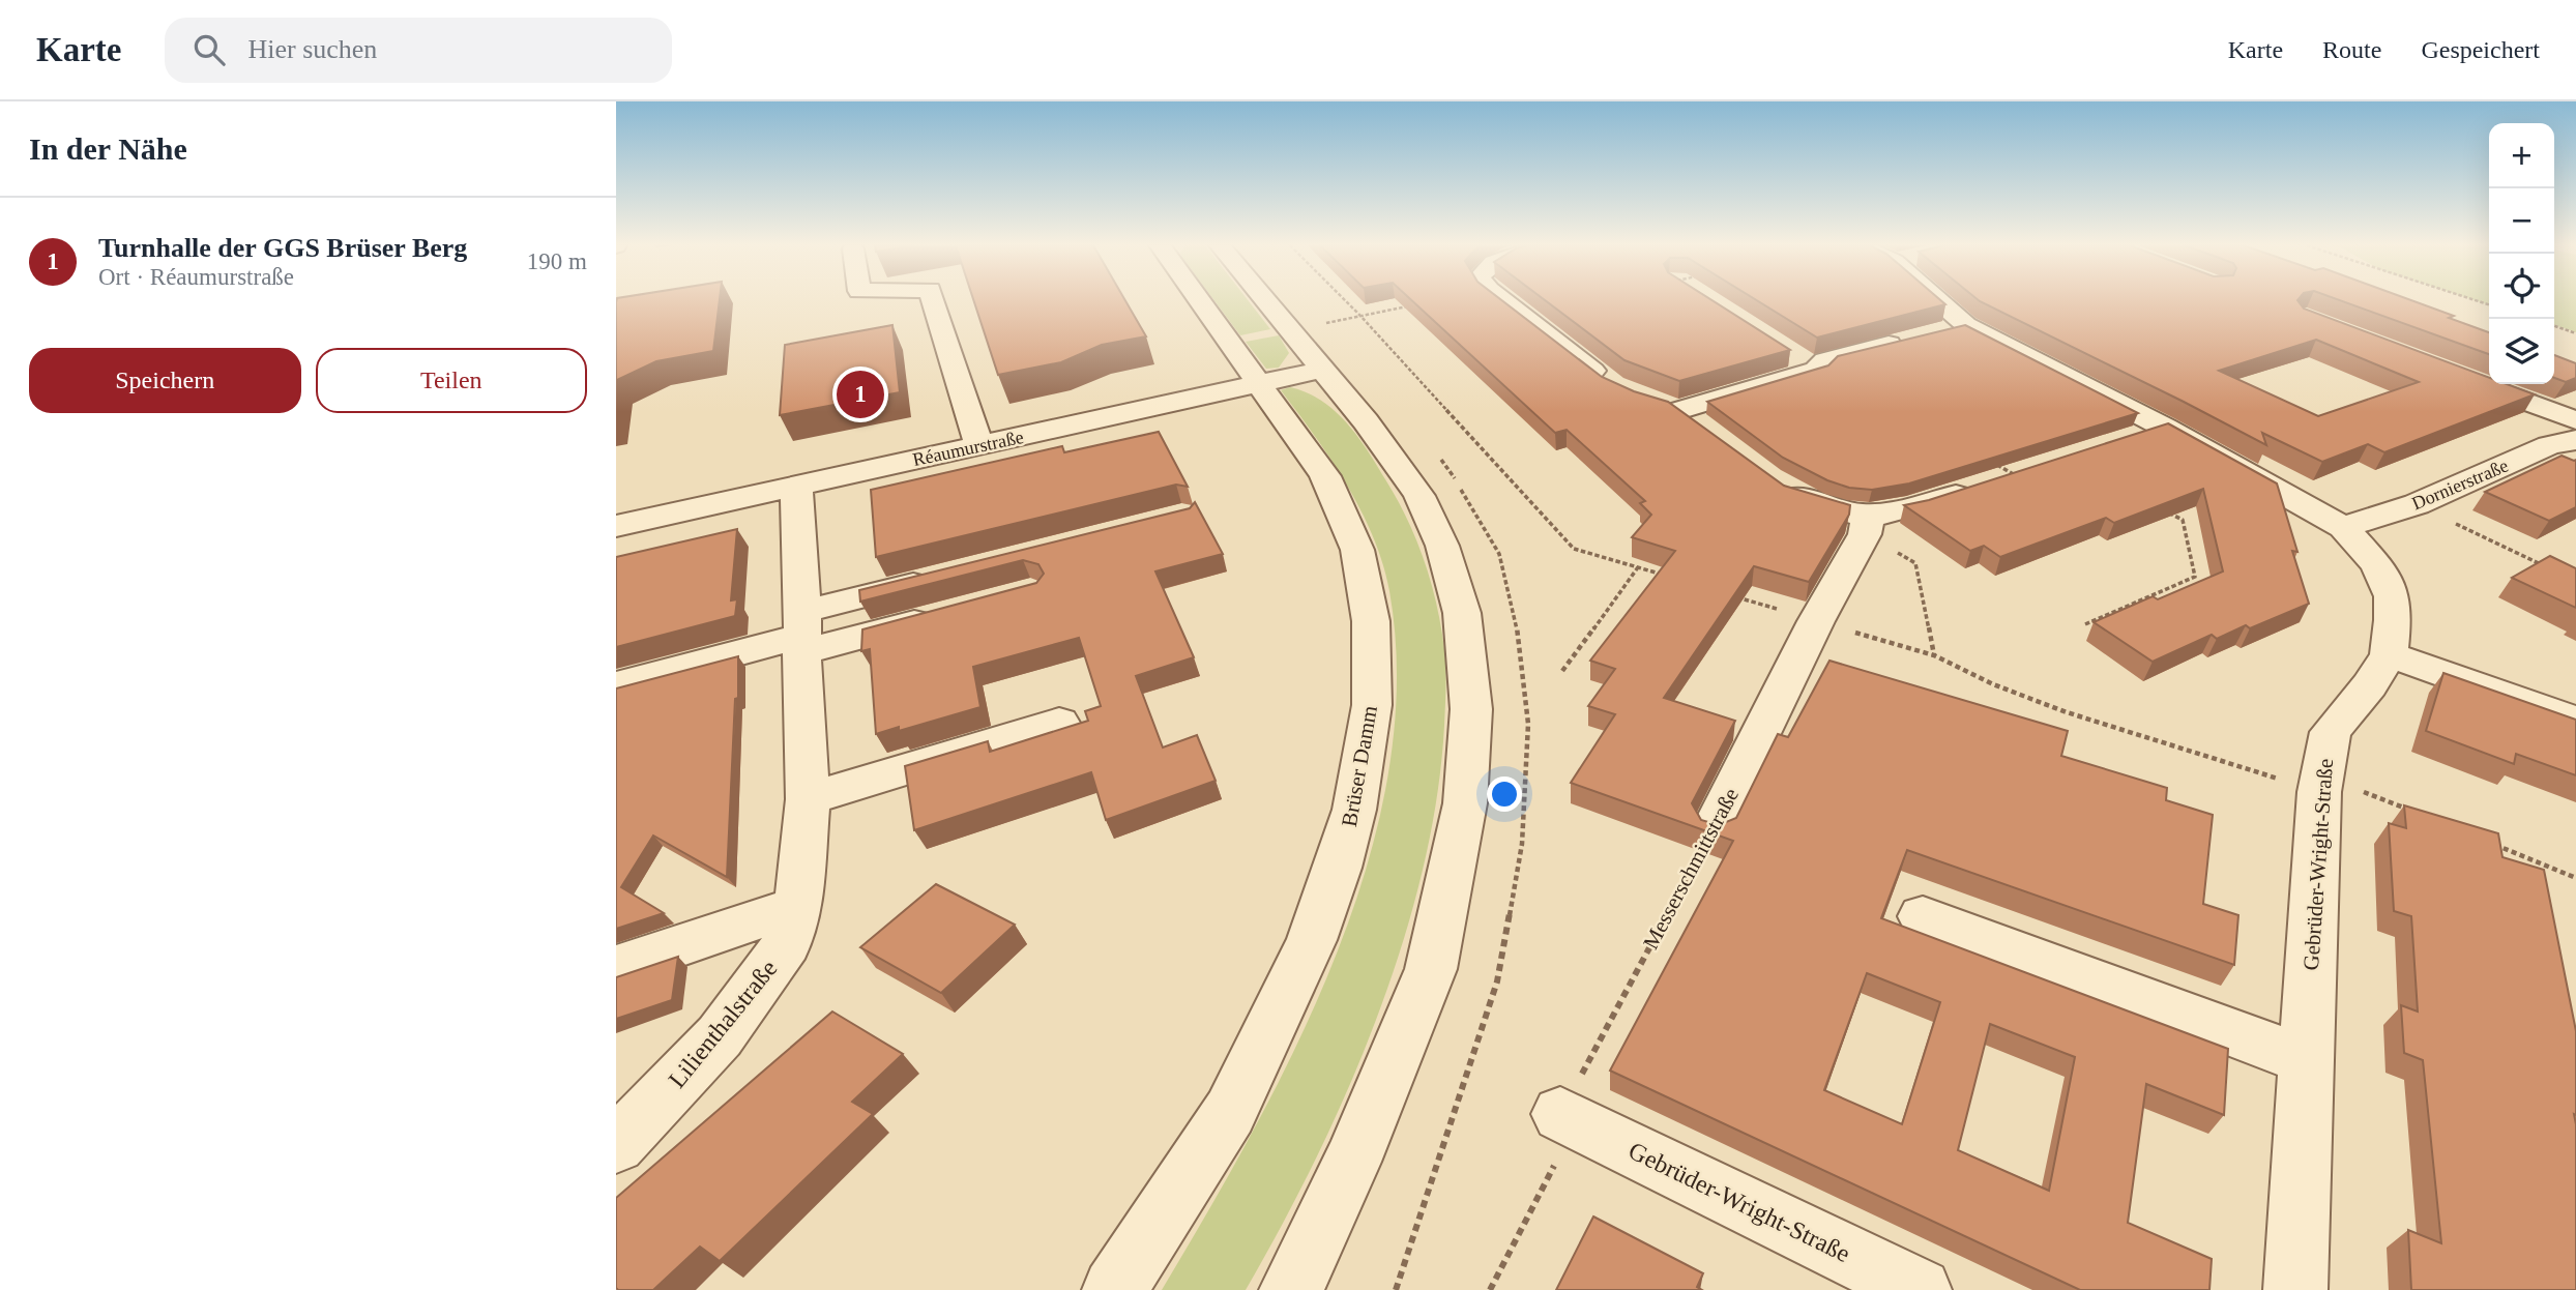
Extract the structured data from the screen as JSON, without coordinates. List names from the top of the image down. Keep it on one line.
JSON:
{"streets":{"street":["Réaumurstraße","Dornierstraße","Brüser Damm","Gebrüder-Wright-Straße","Messerschmittstraße","Lilienthalstraße"]},"crossings":[["Réaumurstraße","Brüser Damm"],["Réaumurstraße","Lilienthalstraße"],["Dornierstraße","Gebrüder-Wright-Straße"],["Gebrüder-Wright-Straße","Messerschmittstraße"]],"page":{"header":"Karte","search":"Hier suchen","nav":["Karte","Route","Gespeichert"],"heading":"In der Nähe","map_buttons":["+","−"],"list":[{"mark":"1","name":"Turnhalle der GGS Brüser Berg","note":"Ort · Réaumurstraße","value":"190 m"}],"buttons":["Speichern","Teilen"],"pins":"1"}}
